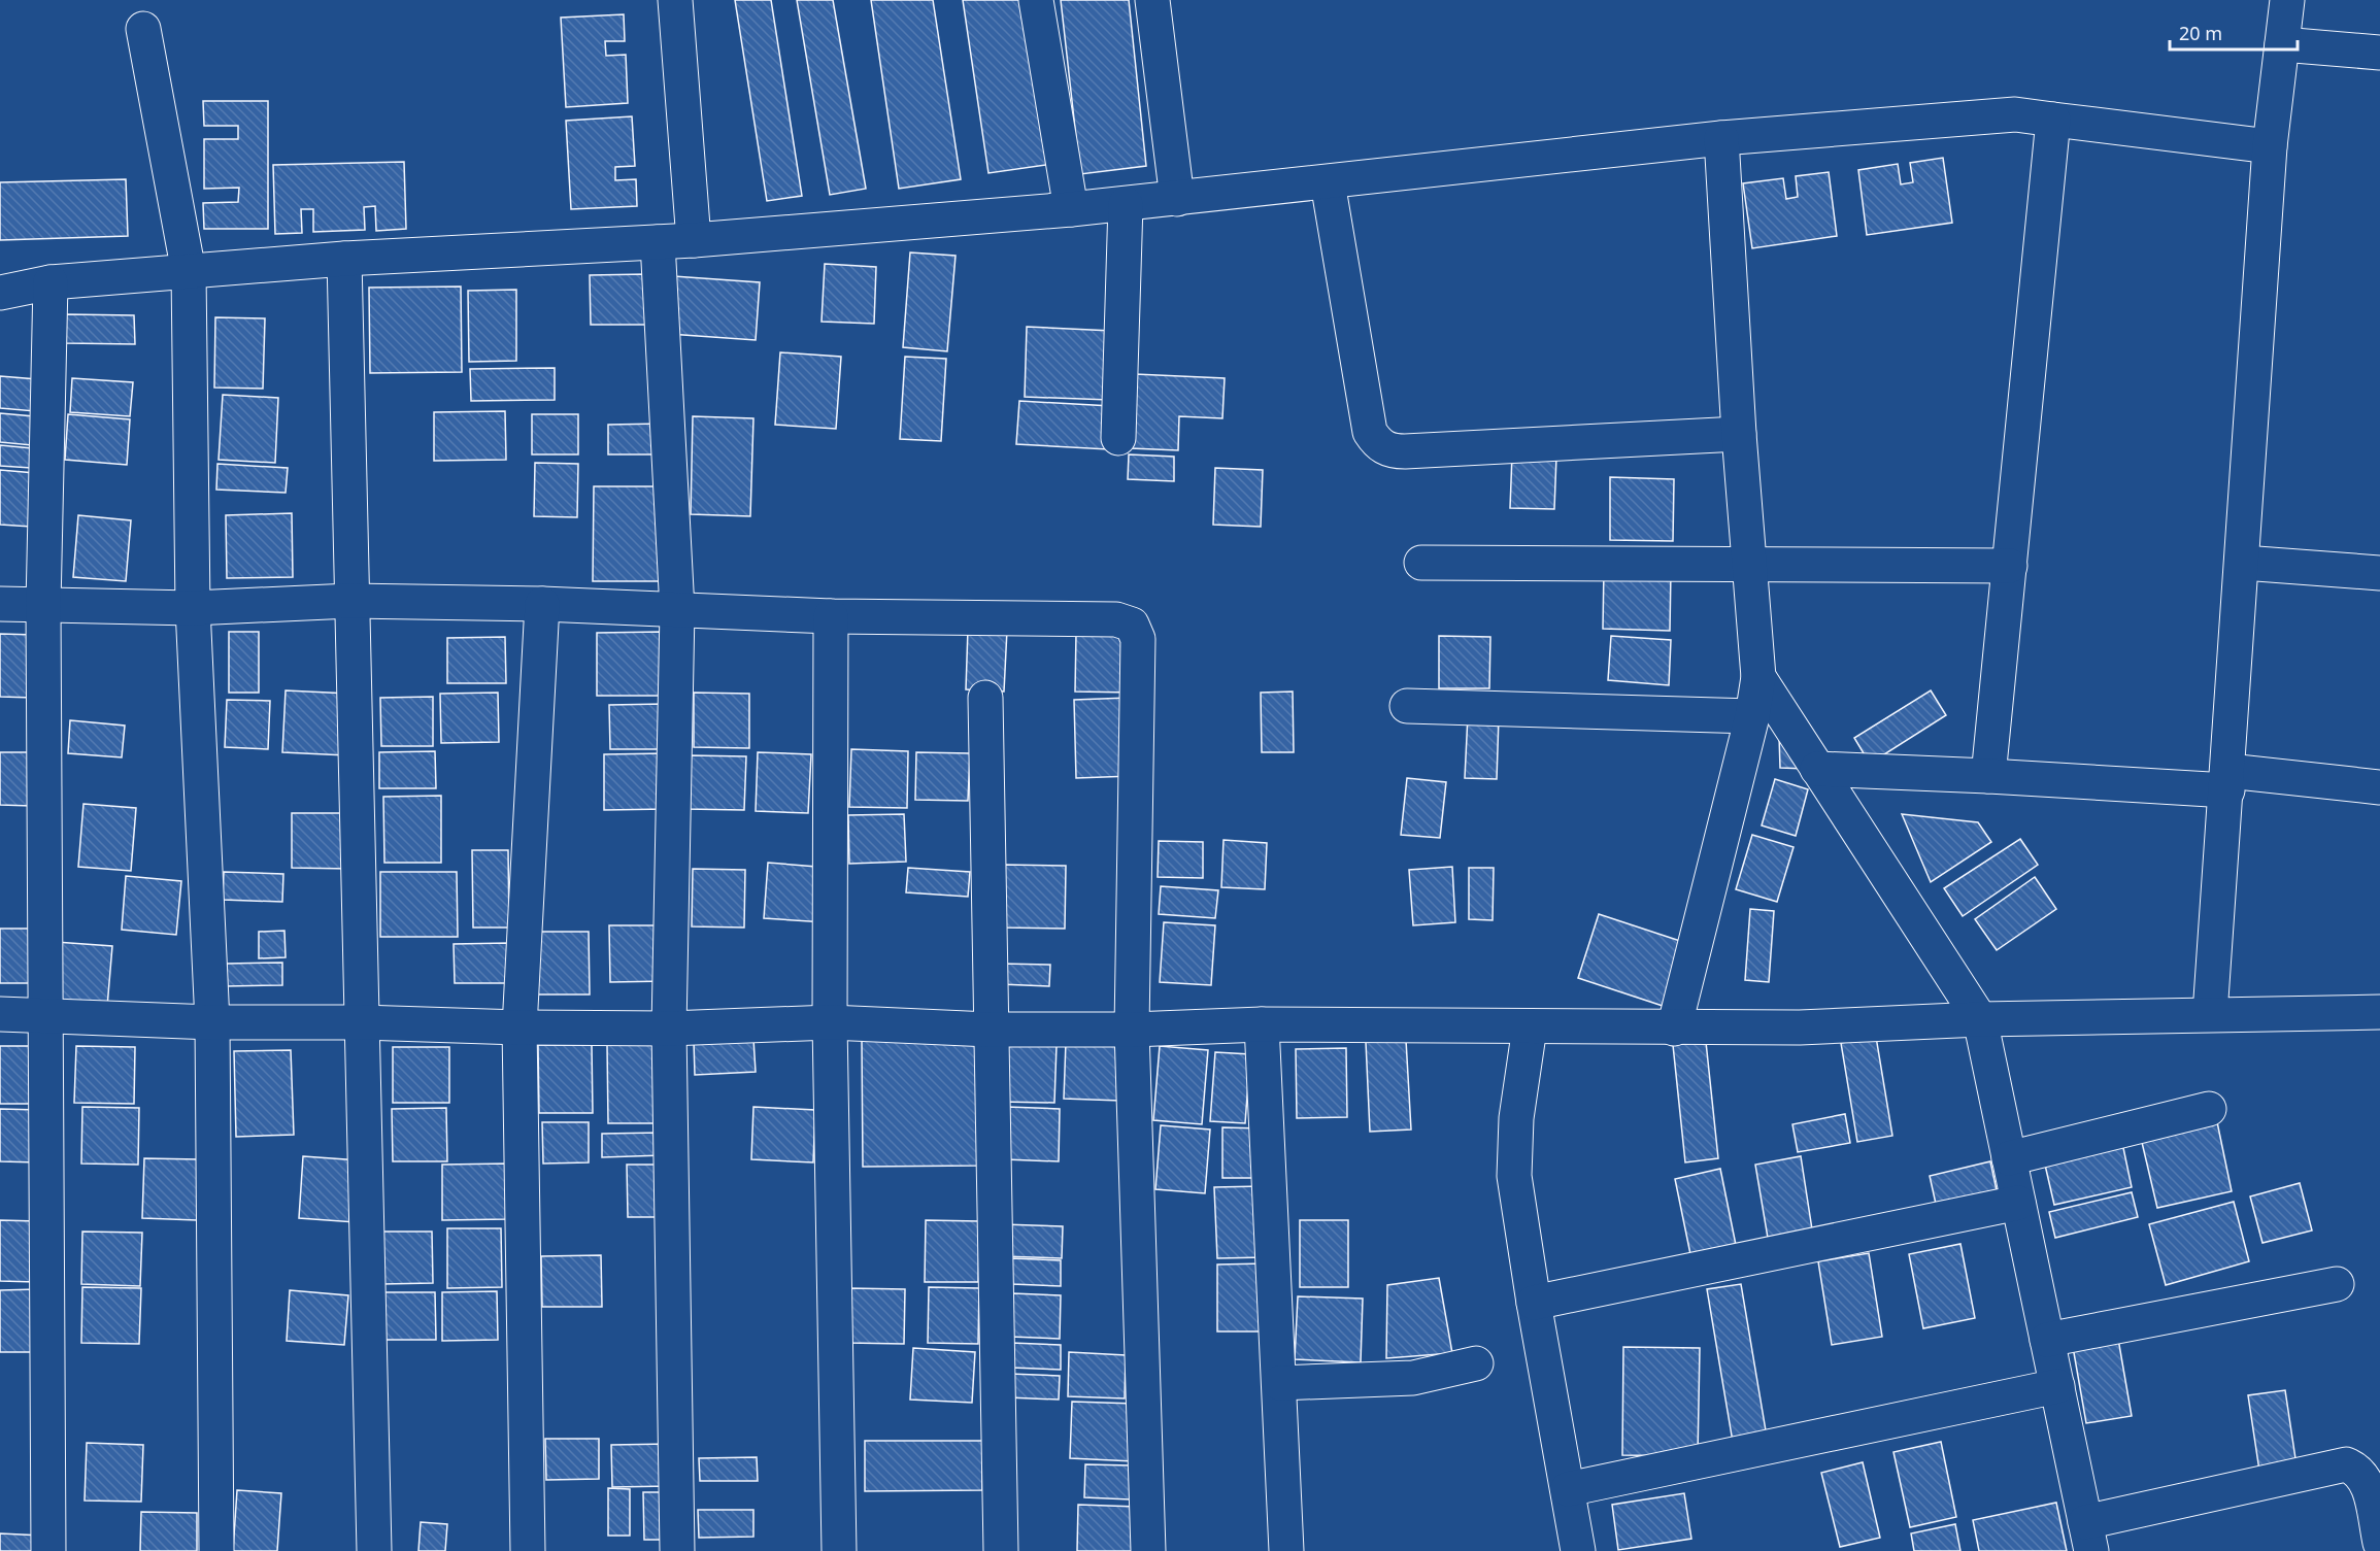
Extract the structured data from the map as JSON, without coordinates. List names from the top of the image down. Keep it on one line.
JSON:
{"scale_bar":"20 m"}
